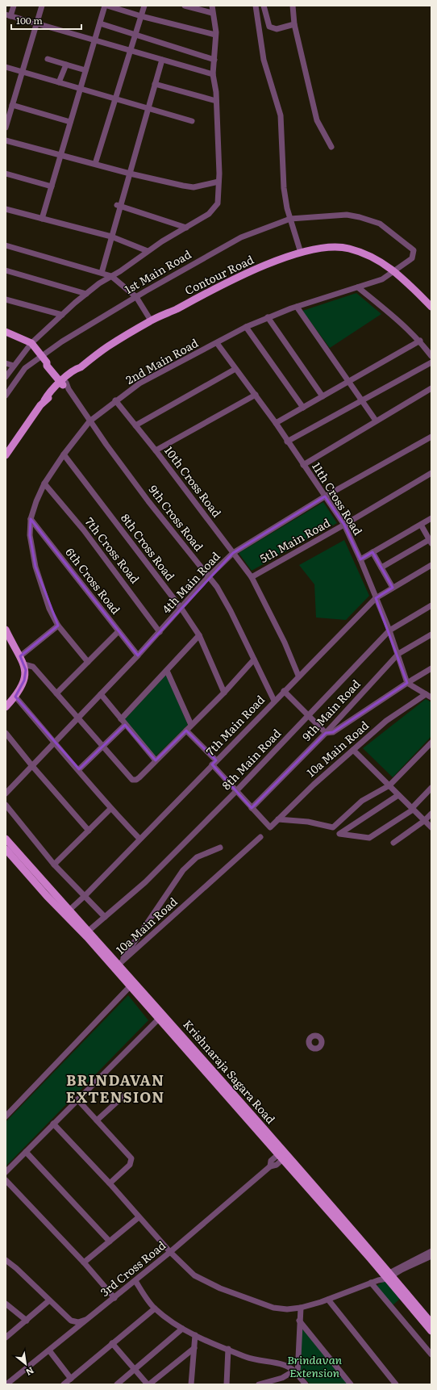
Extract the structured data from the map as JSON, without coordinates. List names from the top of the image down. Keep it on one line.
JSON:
{"streets":{"main road":["Contour Road","Krishnaraja Sagara Road"],"street":["1st Main Road","2nd Main Road","10th Cross Road","11th Cross Road","9th Cross Road","5th Main Road","8th Cross Road","7th Cross Road","6th Cross Road","4th Main Road","9th Main Road","7th Main Road","10a Main Road","8th Main Road","3rd Cross Road"]},"crossings":[["1st Main Road","Contour Road"],["1st Main Road","2nd Main Road"],["Contour Road","2nd Main Road"],["Contour Road","9th Cross Road"],["2nd Main Road","10th Cross Road"],["2nd Main Road","11th Cross Road"],["2nd Main Road","9th Cross Road"],["2nd Main Road","8th Cross Road"],["2nd Main Road","7th Cross Road"],["2nd Main Road","6th Cross Road"],["10th Cross Road","5th Main Road"],["10th Cross Road","4th Main Road"],["10th Cross Road","7th Main Road"],["11th Cross Road","5th Main Road"],["11th Cross Road","4th Main Road"],["11th Cross Road","9th Main Road"],["11th Cross Road","7th Main Road"],["11th Cross Road","8th Main Road"],["9th Cross Road","4th Main Road"],["9th Cross Road","7th Main Road"],["8th Cross Road","4th Main Road"],["7th Cross Road","4th Main Road"],["6th Cross Road","4th Main Road"],["9th Main Road","10a Main Road"],["7th Main Road","Krishnaraja Sagara Road"],["10a Main Road","Krishnaraja Sagara Road"],["8th Main Road","Krishnaraja Sagara Road"],["Krishnaraja Sagara Road","3rd Cross Road"]],"districts":["BRINDAVAN EXTENSION"],"parks":["Brindavan Extension"],"scale_bar":"100 m","north":"bottom right"}
